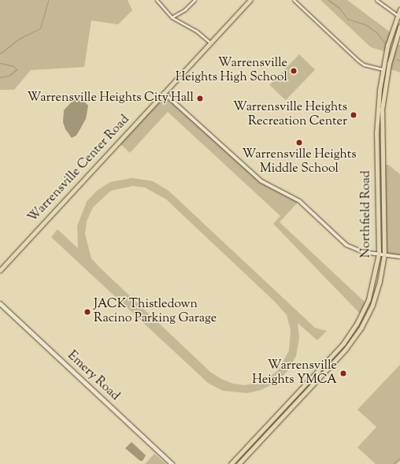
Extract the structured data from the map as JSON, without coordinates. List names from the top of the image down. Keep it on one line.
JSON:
{"streets":{"main road":["Warrensville Center Road","Northfield Road","Emery Road"]},"places":["Warrensville Heights High School","Warrensville Heights City Hall","Warrensville Heights Recreation Center","Warrensville Heights Middle School","JACK Thistledown Racino Parking Garage","Warrensville Heights YMCA"]}
